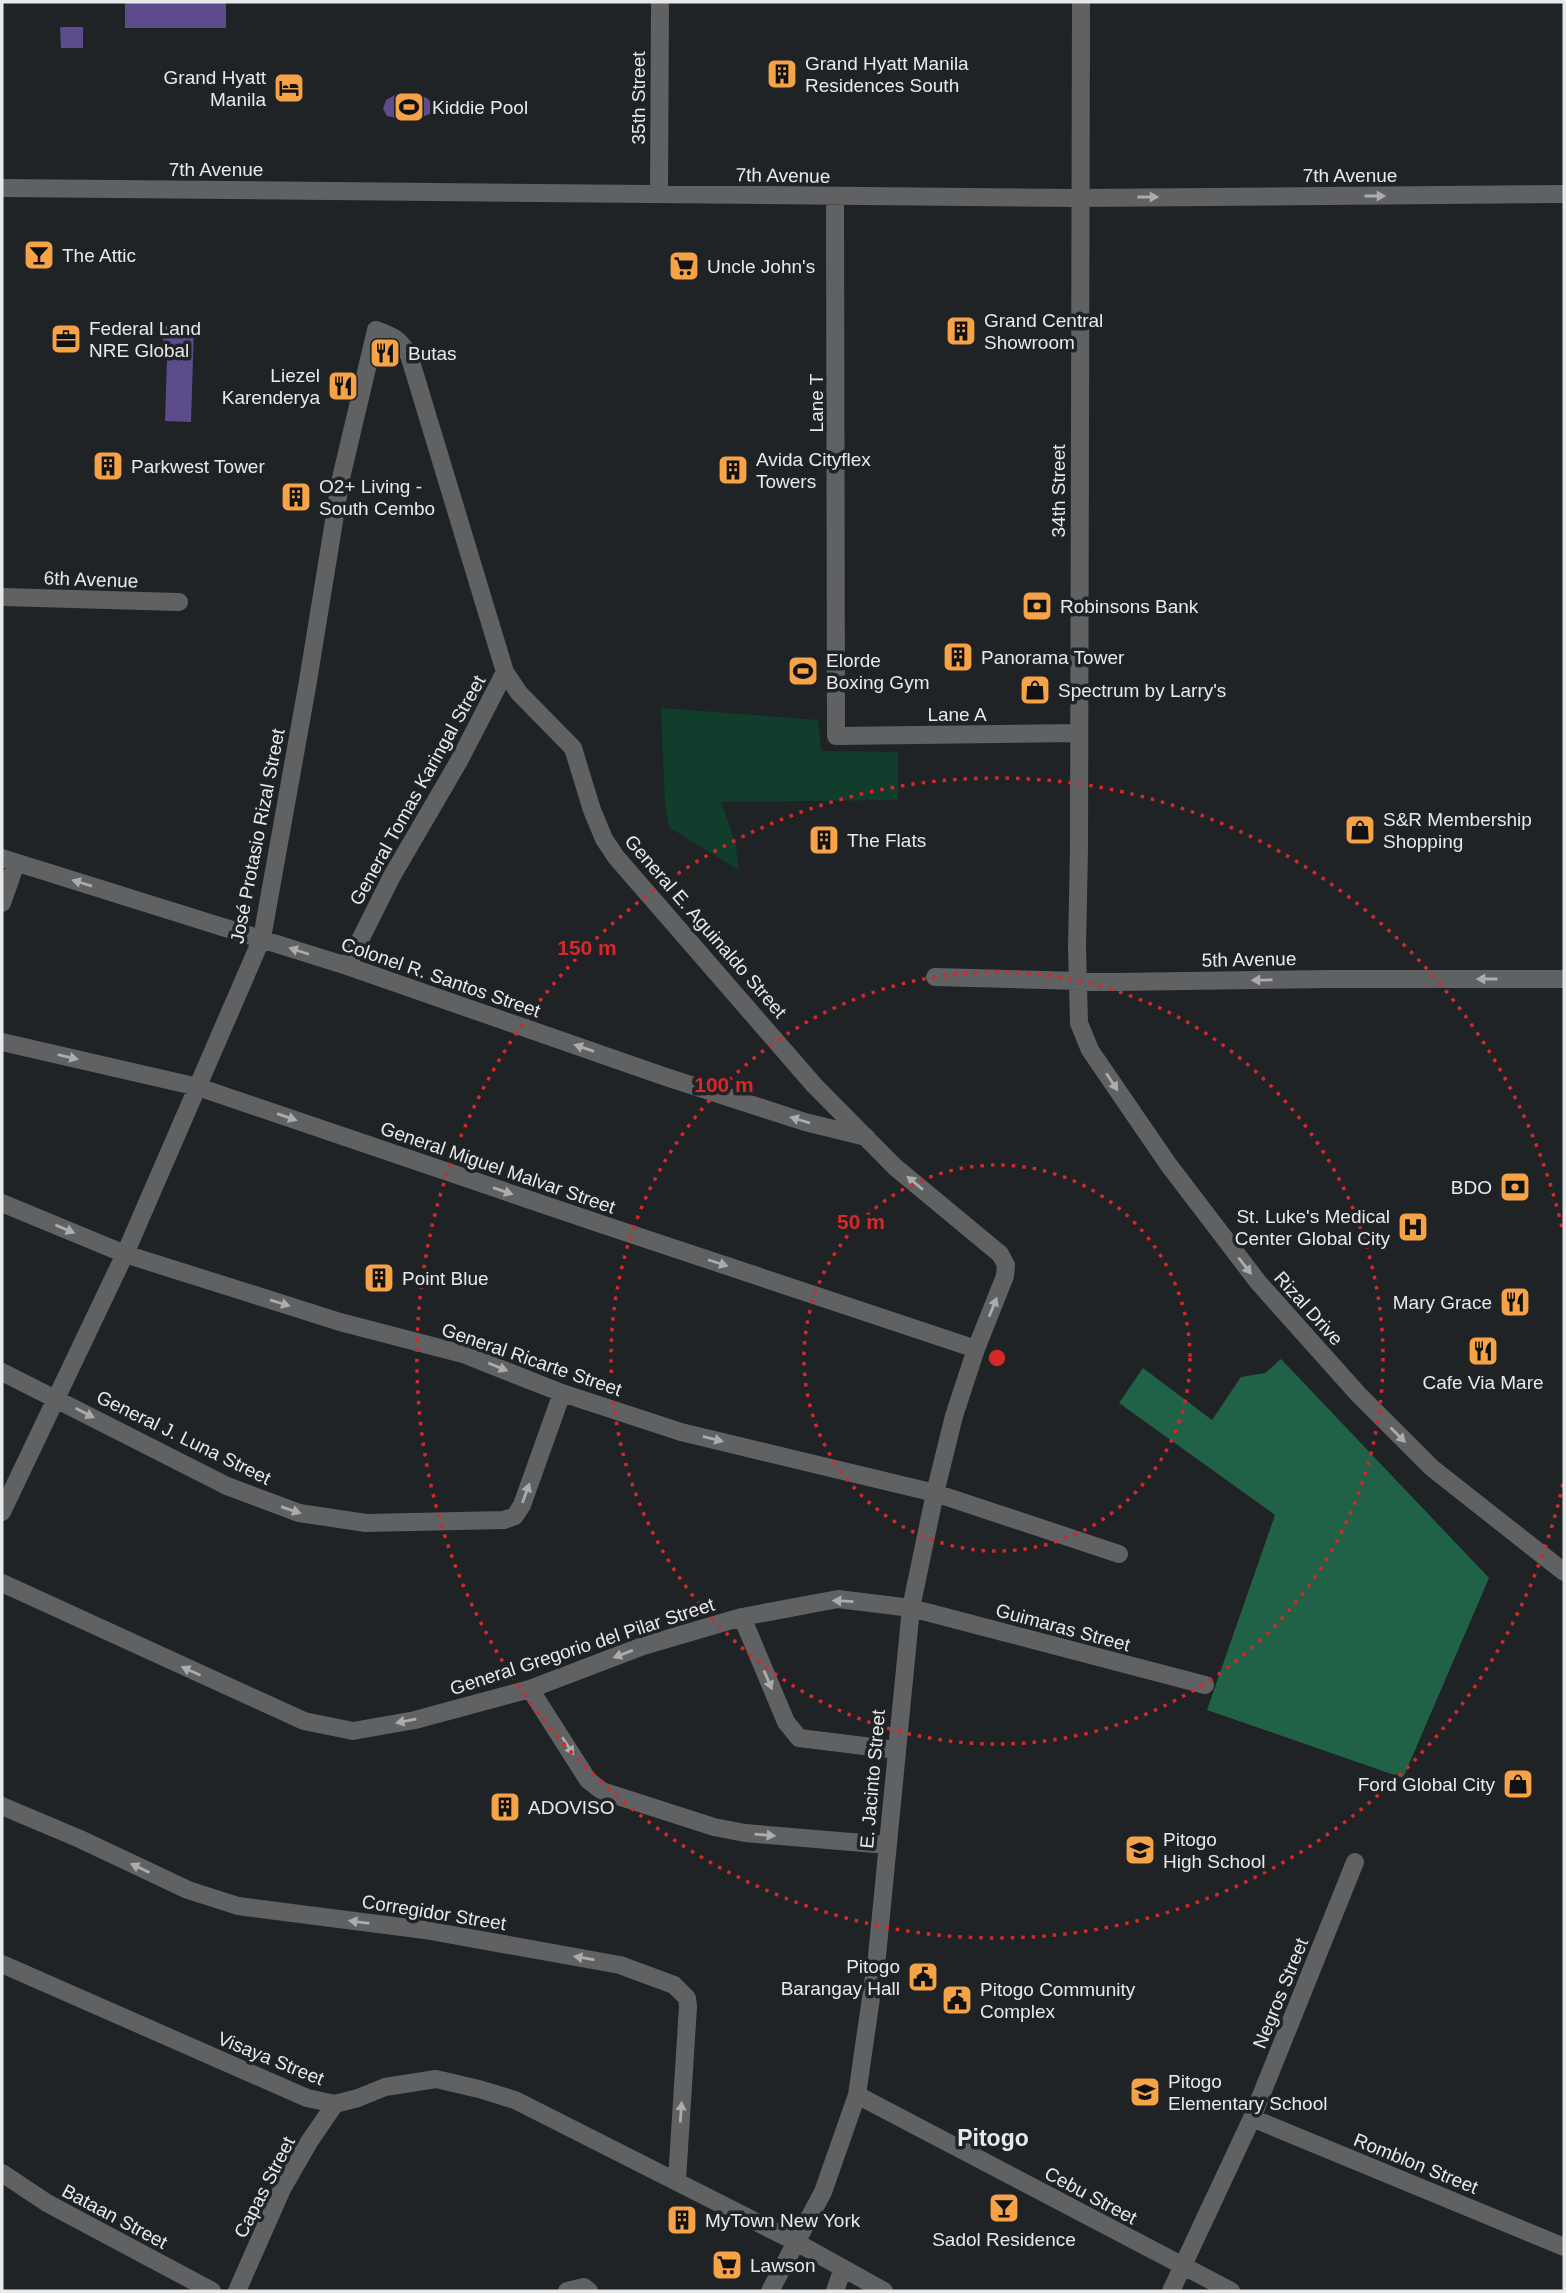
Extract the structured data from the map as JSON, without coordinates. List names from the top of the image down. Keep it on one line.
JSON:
{"streets":{"street":["35th Street","7th Avenue","Lane T","34th Street","6th Avenue","Lane A","General Tomas Karingal Street","José Protasio Rizal Street","General E. Aguinaldo Street","5th Avenue","Colonel R. Santos Street","General Miguel Malvar Street","Rizal Drive","General Ricarte Street","General J. Luna Street","Guimaras Street","General Gregorio del Pilar Street","E. Jacinto Street","Corregidor Street","Negros Street","Visaya Street","Romblon Street","Capas Street","Cebu Street","Bataan Street"]},"crossings":[["35th Street","7th Avenue"],["7th Avenue","Lane T"],["7th Avenue","34th Street"],["Lane T","Lane A"],["34th Street","Lane A"],["34th Street","5th Avenue"],["34th Street","Rizal Drive"],["General Tomas Karingal Street","General E. Aguinaldo Street"],["General Tomas Karingal Street","Colonel R. Santos Street"],["José Protasio Rizal Street","General E. Aguinaldo Street"],["José Protasio Rizal Street","Colonel R. Santos Street"],["José Protasio Rizal Street","General Miguel Malvar Street"],["José Protasio Rizal Street","General Ricarte Street"],["José Protasio Rizal Street","General J. Luna Street"],["General E. Aguinaldo Street","Colonel R. Santos Street"],["General E. Aguinaldo Street","E. Jacinto Street"],["5th Avenue","Rizal Drive"],["General Miguel Malvar Street","E. Jacinto Street"],["General Ricarte Street","General J. Luna Street"],["General Ricarte Street","E. Jacinto Street"],["Guimaras Street","General Gregorio del Pilar Street"],["Guimaras Street","E. Jacinto Street"],["General Gregorio del Pilar Street","E. Jacinto Street"],["E. Jacinto Street","Visaya Street"],["E. Jacinto Street","Cebu Street"],["Corregidor Street","Visaya Street"],["Negros Street","Romblon Street"],["Negros Street","Cebu Street"],["Visaya Street","Capas Street"]],"one_way":["5th Avenue","Colonel R. Santos Street","General Miguel Malvar Street","Rizal Drive","General Ricarte Street","General J. Luna Street","General Gregorio del Pilar Street","Corregidor Street"],"districts":["Pitogo"],"places":{"building":["Grand Hyatt Manila Residences South","Grand Central Showroom","Parkwest Tower","Avida Cityflex Towers","O2+ Living - South Cembo","Panorama Tower","The Flats","Point Blue","ADOVISO","MyTown New York"],"hotel":["Grand Hyatt Manila"],"sports":["Kiddie Pool","Elorde Boxing Gym"],"bar":["The Attic","Sadol Residence"],"supermarket":["Uncle John's","Lawson"],"office":["Federal Land NRE Global"],"restaurant":["Butas","Liezel Karenderya","Mary Grace","Cafe Via Mare"],"bank":["Robinsons Bank","BDO"],"shop":["Spectrum by Larry's","S&R Membership Shopping","Ford Global City"],"hospital":["St. Luke's Medical Center Global City"],"school or university":["Pitogo High School","Pitogo Elementary School"],"public building":["Pitogo Barangay Hall","Pitogo Community Complex"]},"rings":["150 m","100 m","50 m"]}
